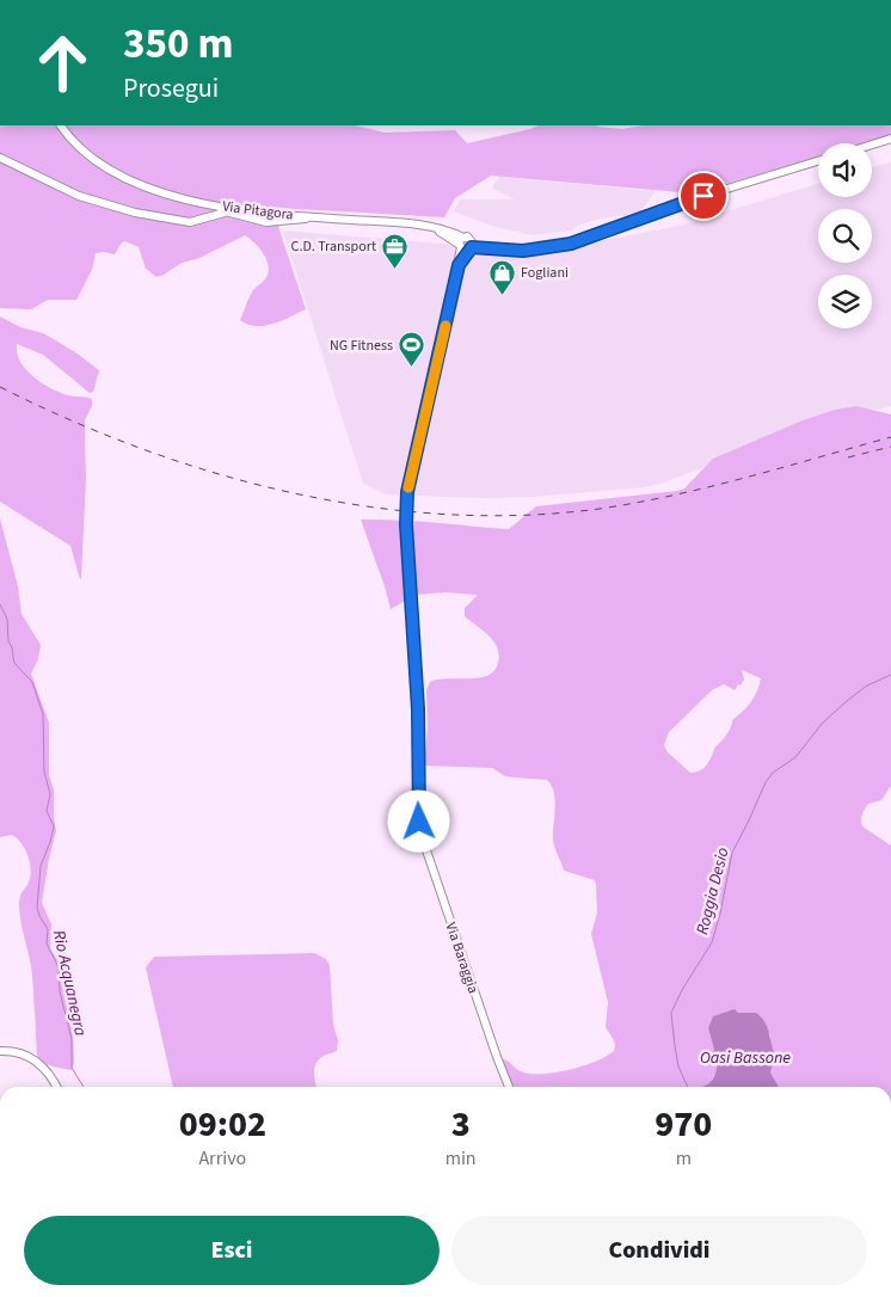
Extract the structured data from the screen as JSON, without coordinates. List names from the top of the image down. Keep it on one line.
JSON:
{"streets":{"street":["Via Pitagora","Via Baraggia"]},"crossings":[["Via Pitagora","Via Baraggia"]],"water":["Roggia Desio","Rio Acquanegra","Oasi Bassone"],"places":{"office":["C.D. Transport"],"shop":["Fogliani"],"sports":["NG Fitness"]},"page":{"turn":["350 m","Prosegui"],"eta":["09:02","Arrivo","3","min","970","m"],"buttons":["Esci","Condividi"]}}
